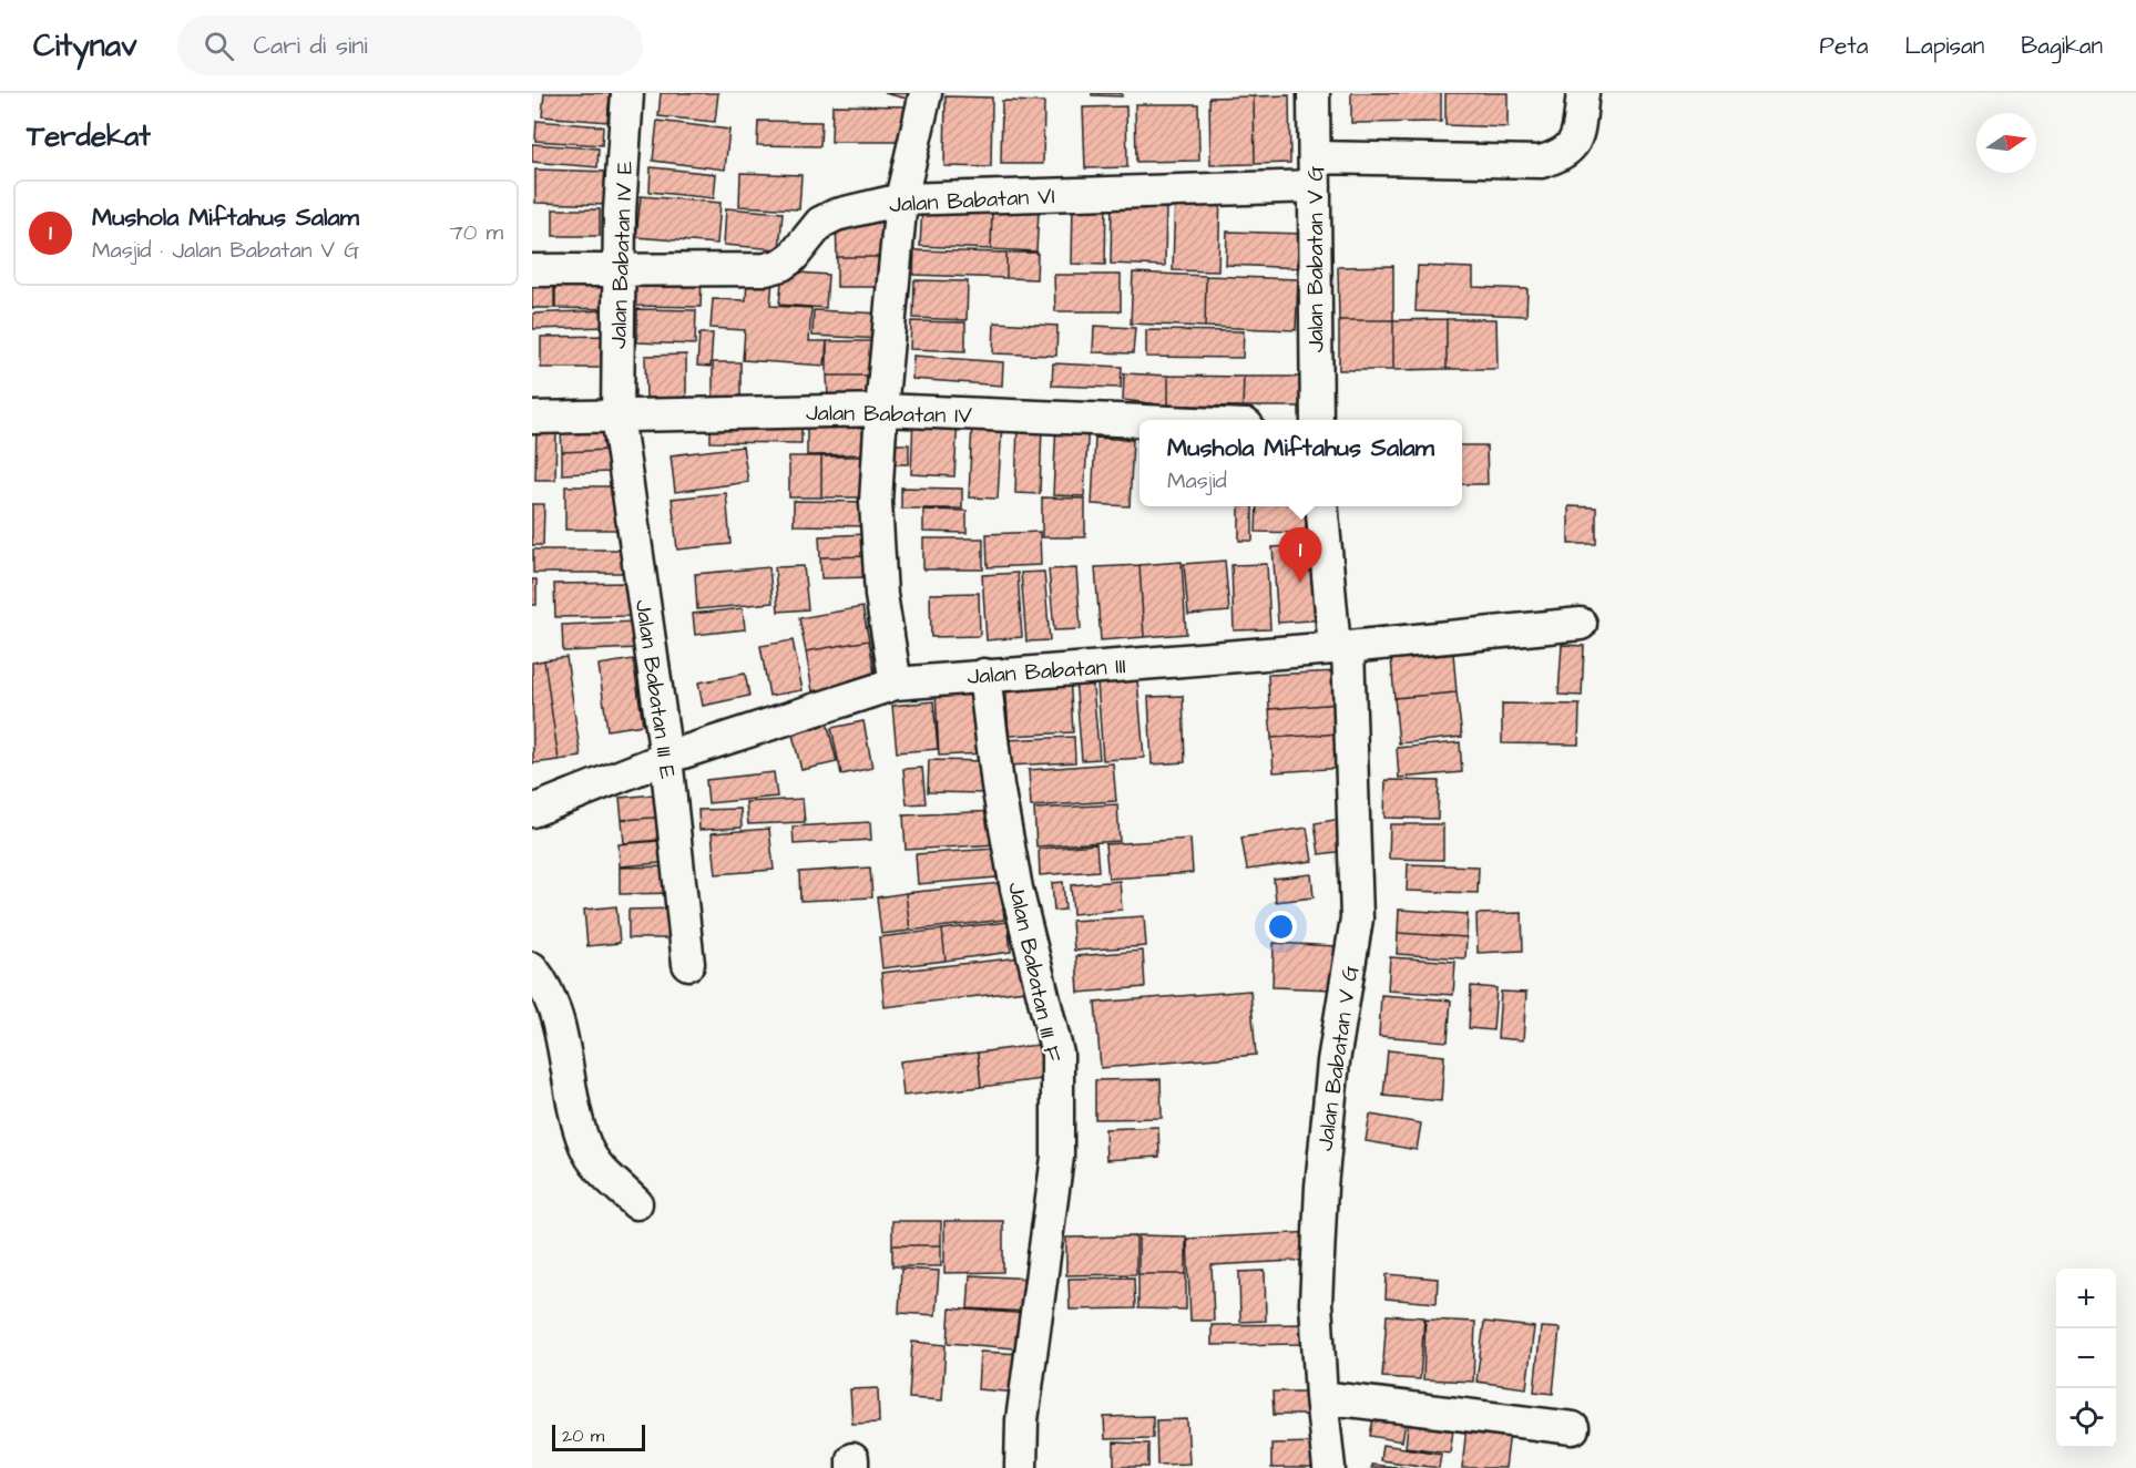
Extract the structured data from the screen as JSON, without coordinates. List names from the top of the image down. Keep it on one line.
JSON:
{"streets":{"street":["Jalan Babatan VI","Jalan Babatan IV E","Jalan Babatan V G","Jalan Babatan IV","Jalan Babatan III","Jalan Babatan III E","Jalan Babatan III F"]},"crossings":[["Jalan Babatan VI","Jalan Babatan IV E"],["Jalan Babatan VI","Jalan Babatan V G"],["Jalan Babatan IV E","Jalan Babatan IV"],["Jalan Babatan IV E","Jalan Babatan III E"],["Jalan Babatan V G","Jalan Babatan III"],["Jalan Babatan IV","Jalan Babatan III E"],["Jalan Babatan III","Jalan Babatan III E"],["Jalan Babatan III","Jalan Babatan III F"]],"scale_bar":"20 m","north":"right","page":{"header":"Citynav","search":"Cari di sini","nav":["Peta","Lapisan","Bagikan"],"heading":"Terdekat","list":[{"mark":"1","name":"Mushola Miftahus Salam","note":"Masjid · Jalan Babatan V G","value":"70 m"}],"popup":["Mushola Miftahus Salam","Masjid"],"pins":"1","map_buttons":["+","−"],"scale":"20 m"}}
